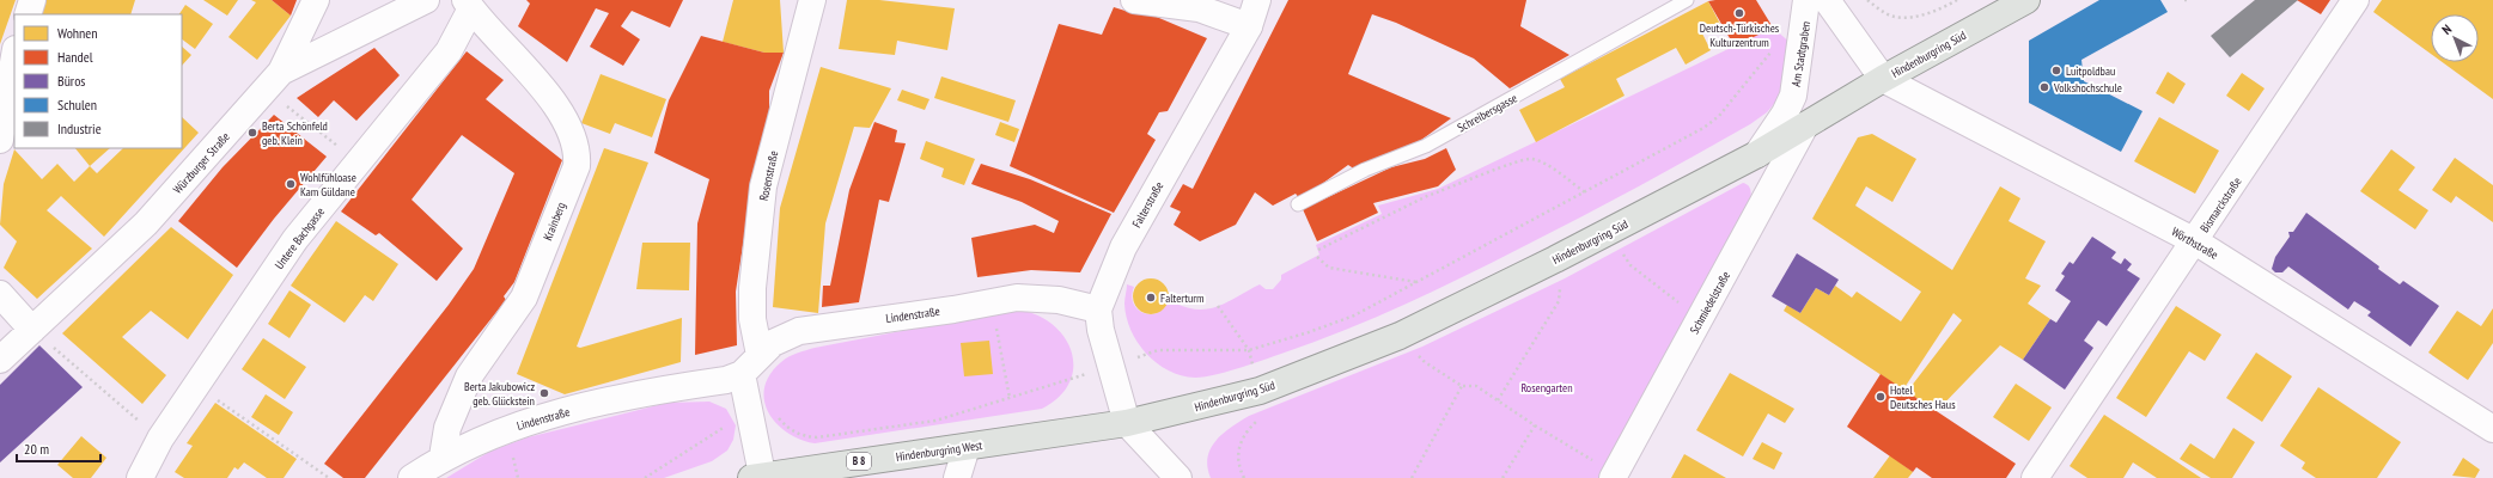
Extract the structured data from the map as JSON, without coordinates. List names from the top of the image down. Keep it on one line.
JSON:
{"streets":{"main road":["Hindenburgring Süd","Hindenburgring West","B 8"],"street":["Am Stadtgraben","Würzburger Straße","Rosenstraße","Falterstraße","Bismarckstraße","Krainberg","Untere Bachgasse","Wörthstraße","Schmiedelstraße","Lindenstraße"],"lane":["Schreibersgasse"]},"crossings":[["Am Stadtgraben","Hindenburgring Süd"],["Hindenburgring Süd","Falterstraße"],["Hindenburgring Süd","Wörthstraße"],["Hindenburgring Süd","Schmiedelstraße"],["Hindenburgring Süd","Hindenburgring West"],["Rosenstraße","Lindenstraße"],["Falterstraße","Lindenstraße"],["Falterstraße","Hindenburgring West"],["Bismarckstraße","Wörthstraße"],["Krainberg","Untere Bachgasse"],["Krainberg","Lindenstraße"]],"parks":["Rosengarten"],"places":["Deutsch-Türkisches Kulturzentrum","Luitpoldbau","Volkshochschule","Berta Schönfeld geb. Klein","Wohlfühloase Kam Güldane","Falterturm","Berta Jakubowicz geb. Glückstein","Hotel Deutsches Haus"],"legend":["Wohnen","Handel","Büros","Schulen","Industrie"],"scale_bar":"20 m","north":"top left"}
